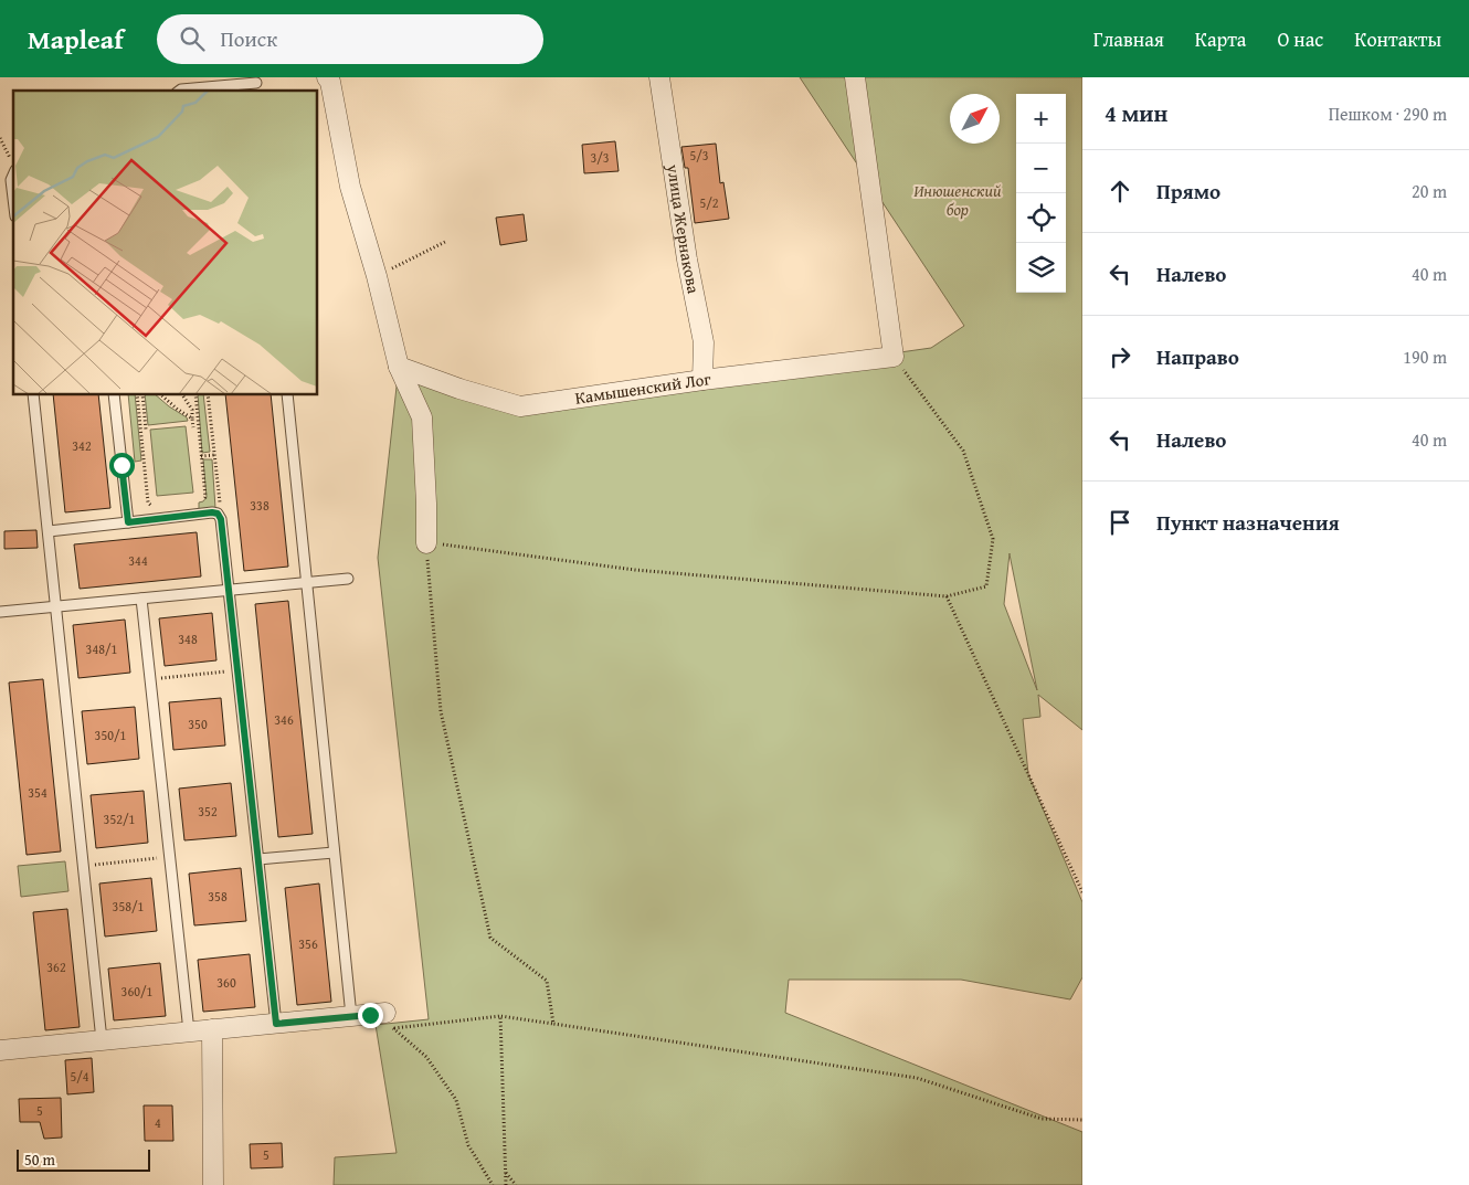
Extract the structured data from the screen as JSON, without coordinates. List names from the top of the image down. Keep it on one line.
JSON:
{"streets":{"street":["улица Жернакова","Камышенский Лог"]},"crossings":[["улица Жернакова","Камышенский Лог"]],"parks":["Инюшенский бор"],"house_numbers":["5/3","3/3","5/2","342","338","344","348","348/1","346","350","350/1","354","352","352/1","358","358/1","356","362","360","360/1","5/4","5","4","5"],"scale_bar":"50 m","north":"top right","page":{"header":"Mapleaf","search":"Поиск","nav":["Главная","Карта","О нас","Контакты"],"heading":["4 мин","Пешком · 290 m"],"map_buttons":["+","−"],"list":[["Прямо","20 m"],["Налево","40 m"],["Направо","190 m"],["Налево","40 m"],"Пункт назначения"],"scale":"50 m"}}
